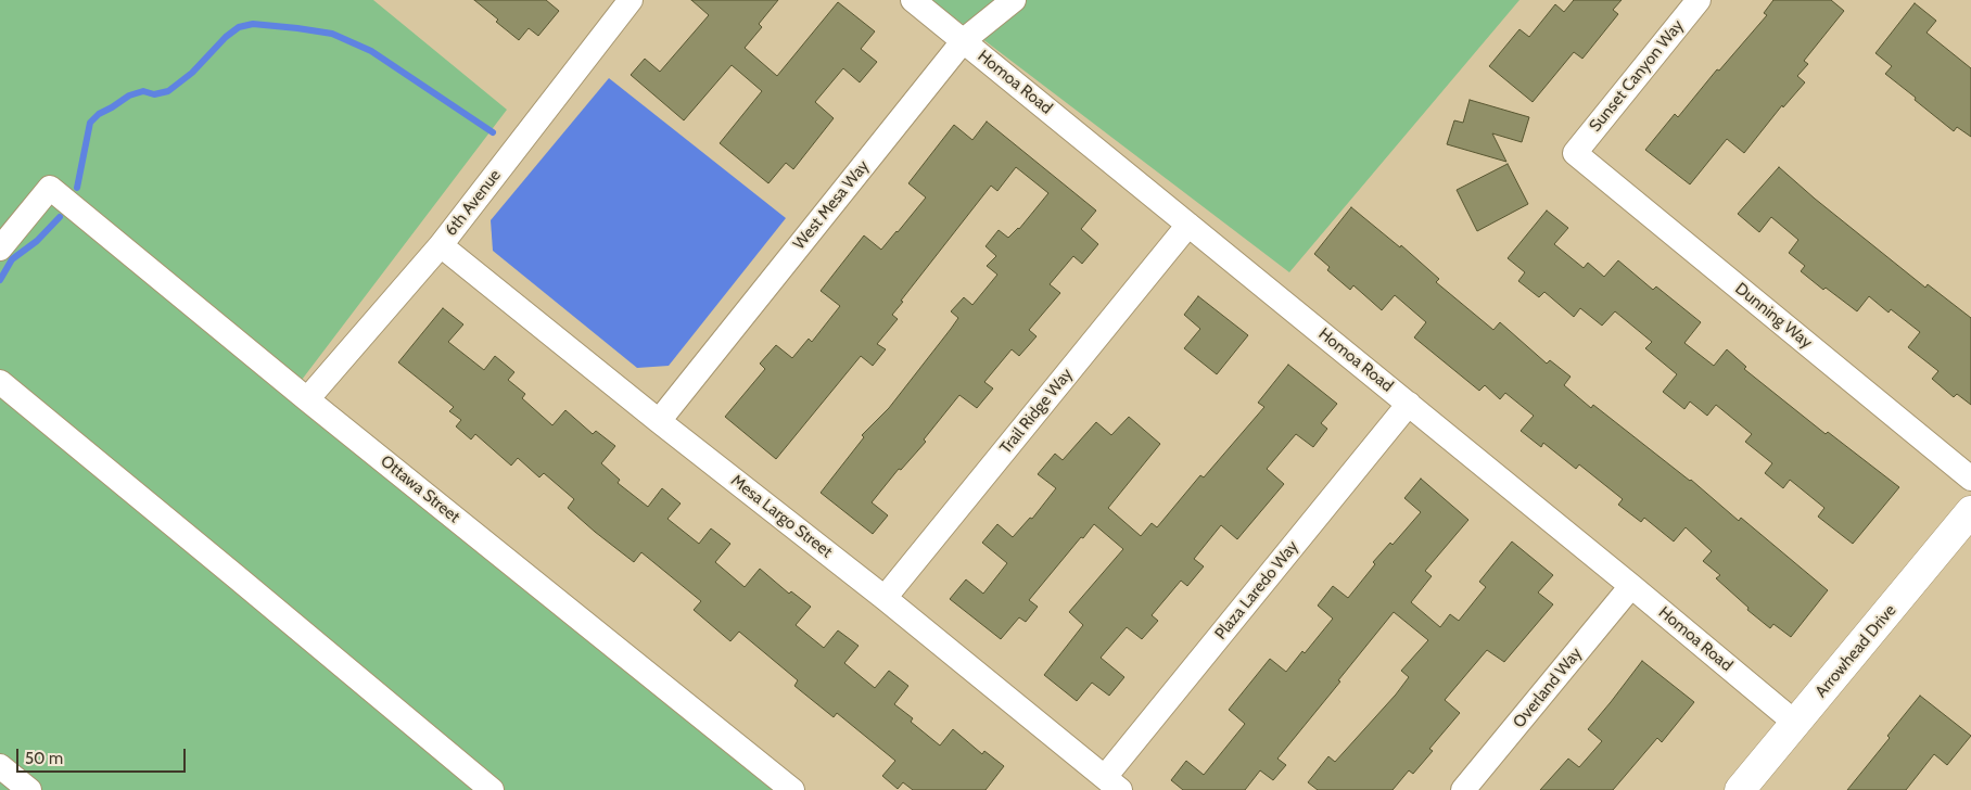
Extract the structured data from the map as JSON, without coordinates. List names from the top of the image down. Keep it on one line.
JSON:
{"streets":{"main road":["Arrowhead Drive"],"street":["Sunset Canyon Way","Homoa Road","6th Avenue","West Mesa Way","Dunning Way","Trail Ridge Way","Ottawa Street","Mesa Largo Street","Plaza Laredo Way","Overland Way"]},"crossings":[["Sunset Canyon Way","Dunning Way"],["Homoa Road","West Mesa Way"],["Homoa Road","Trail Ridge Way"],["Homoa Road","Plaza Laredo Way"],["Homoa Road","Arrowhead Drive"],["Homoa Road","Overland Way"],["6th Avenue","Ottawa Street"],["6th Avenue","Mesa Largo Street"],["West Mesa Way","Mesa Largo Street"],["Trail Ridge Way","Mesa Largo Street"],["Mesa Largo Street","Plaza Laredo Way"]],"scale_bar":"50 m"}
